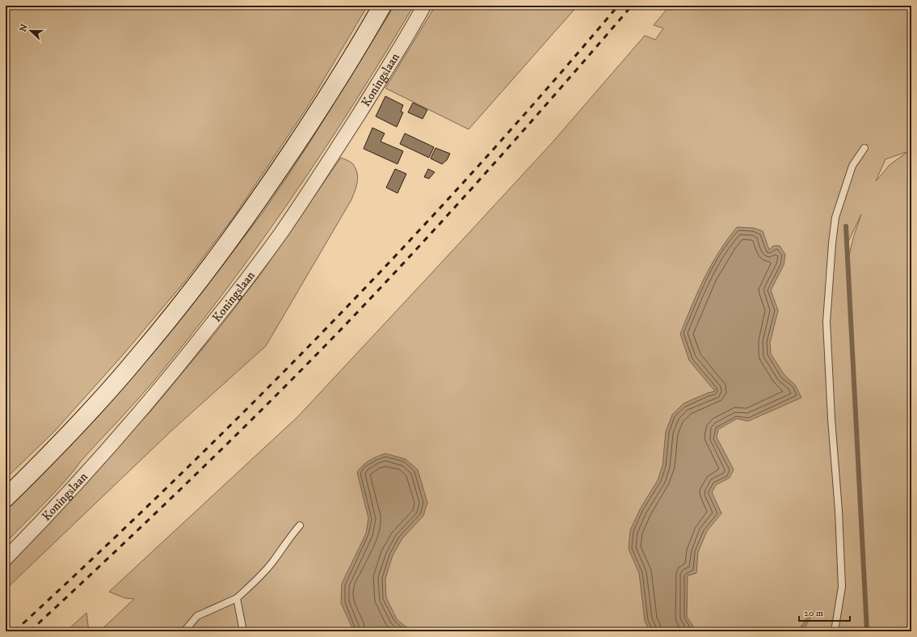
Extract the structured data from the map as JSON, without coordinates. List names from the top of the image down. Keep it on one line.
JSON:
{"streets":{"street":["Koningslaan"]},"scale_bar":"20 m","north":"left"}
